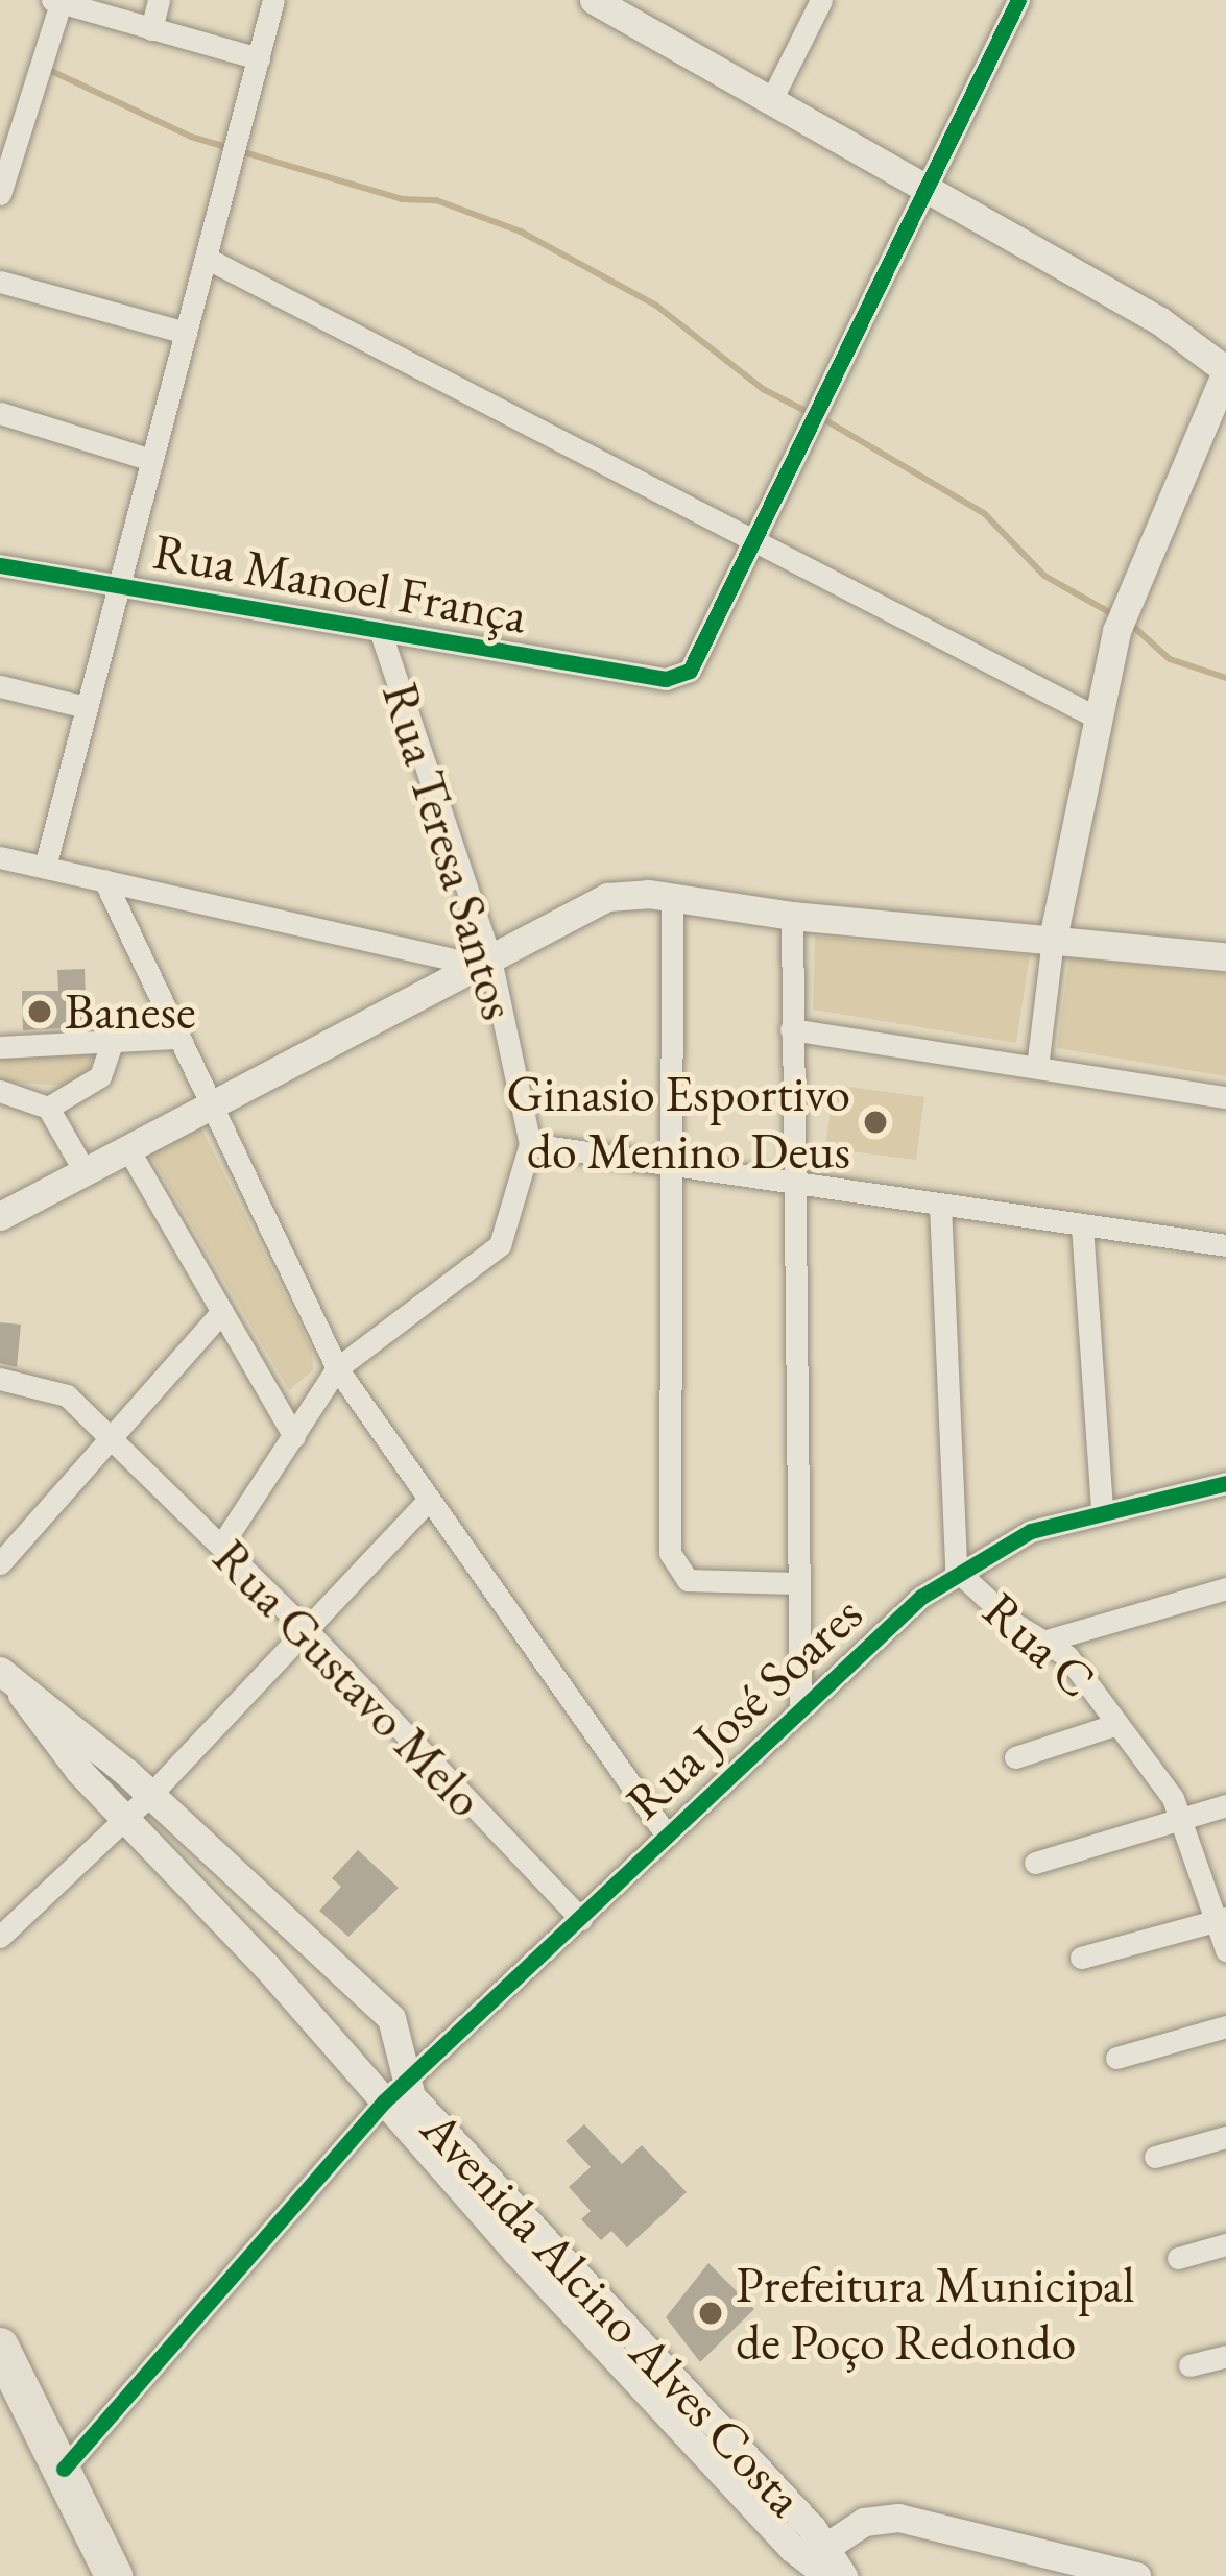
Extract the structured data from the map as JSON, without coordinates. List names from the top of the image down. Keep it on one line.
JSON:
{"streets":{"street":["Rua Manoel França","Rua Teresa Santos","Rua C","Rua Gustavo Melo","Rua José Soares","Avenida Alcino Alves Costa"]},"crossings":[["Rua Manoel França","Rua Teresa Santos"],["Rua C","Rua José Soares"],["Rua Gustavo Melo","Rua José Soares"],["Rua José Soares","Avenida Alcino Alves Costa"]],"places":["Banese","Ginasio Esportivo do Menino Deus","Prefeitura Municipal de Poço Redondo"]}
